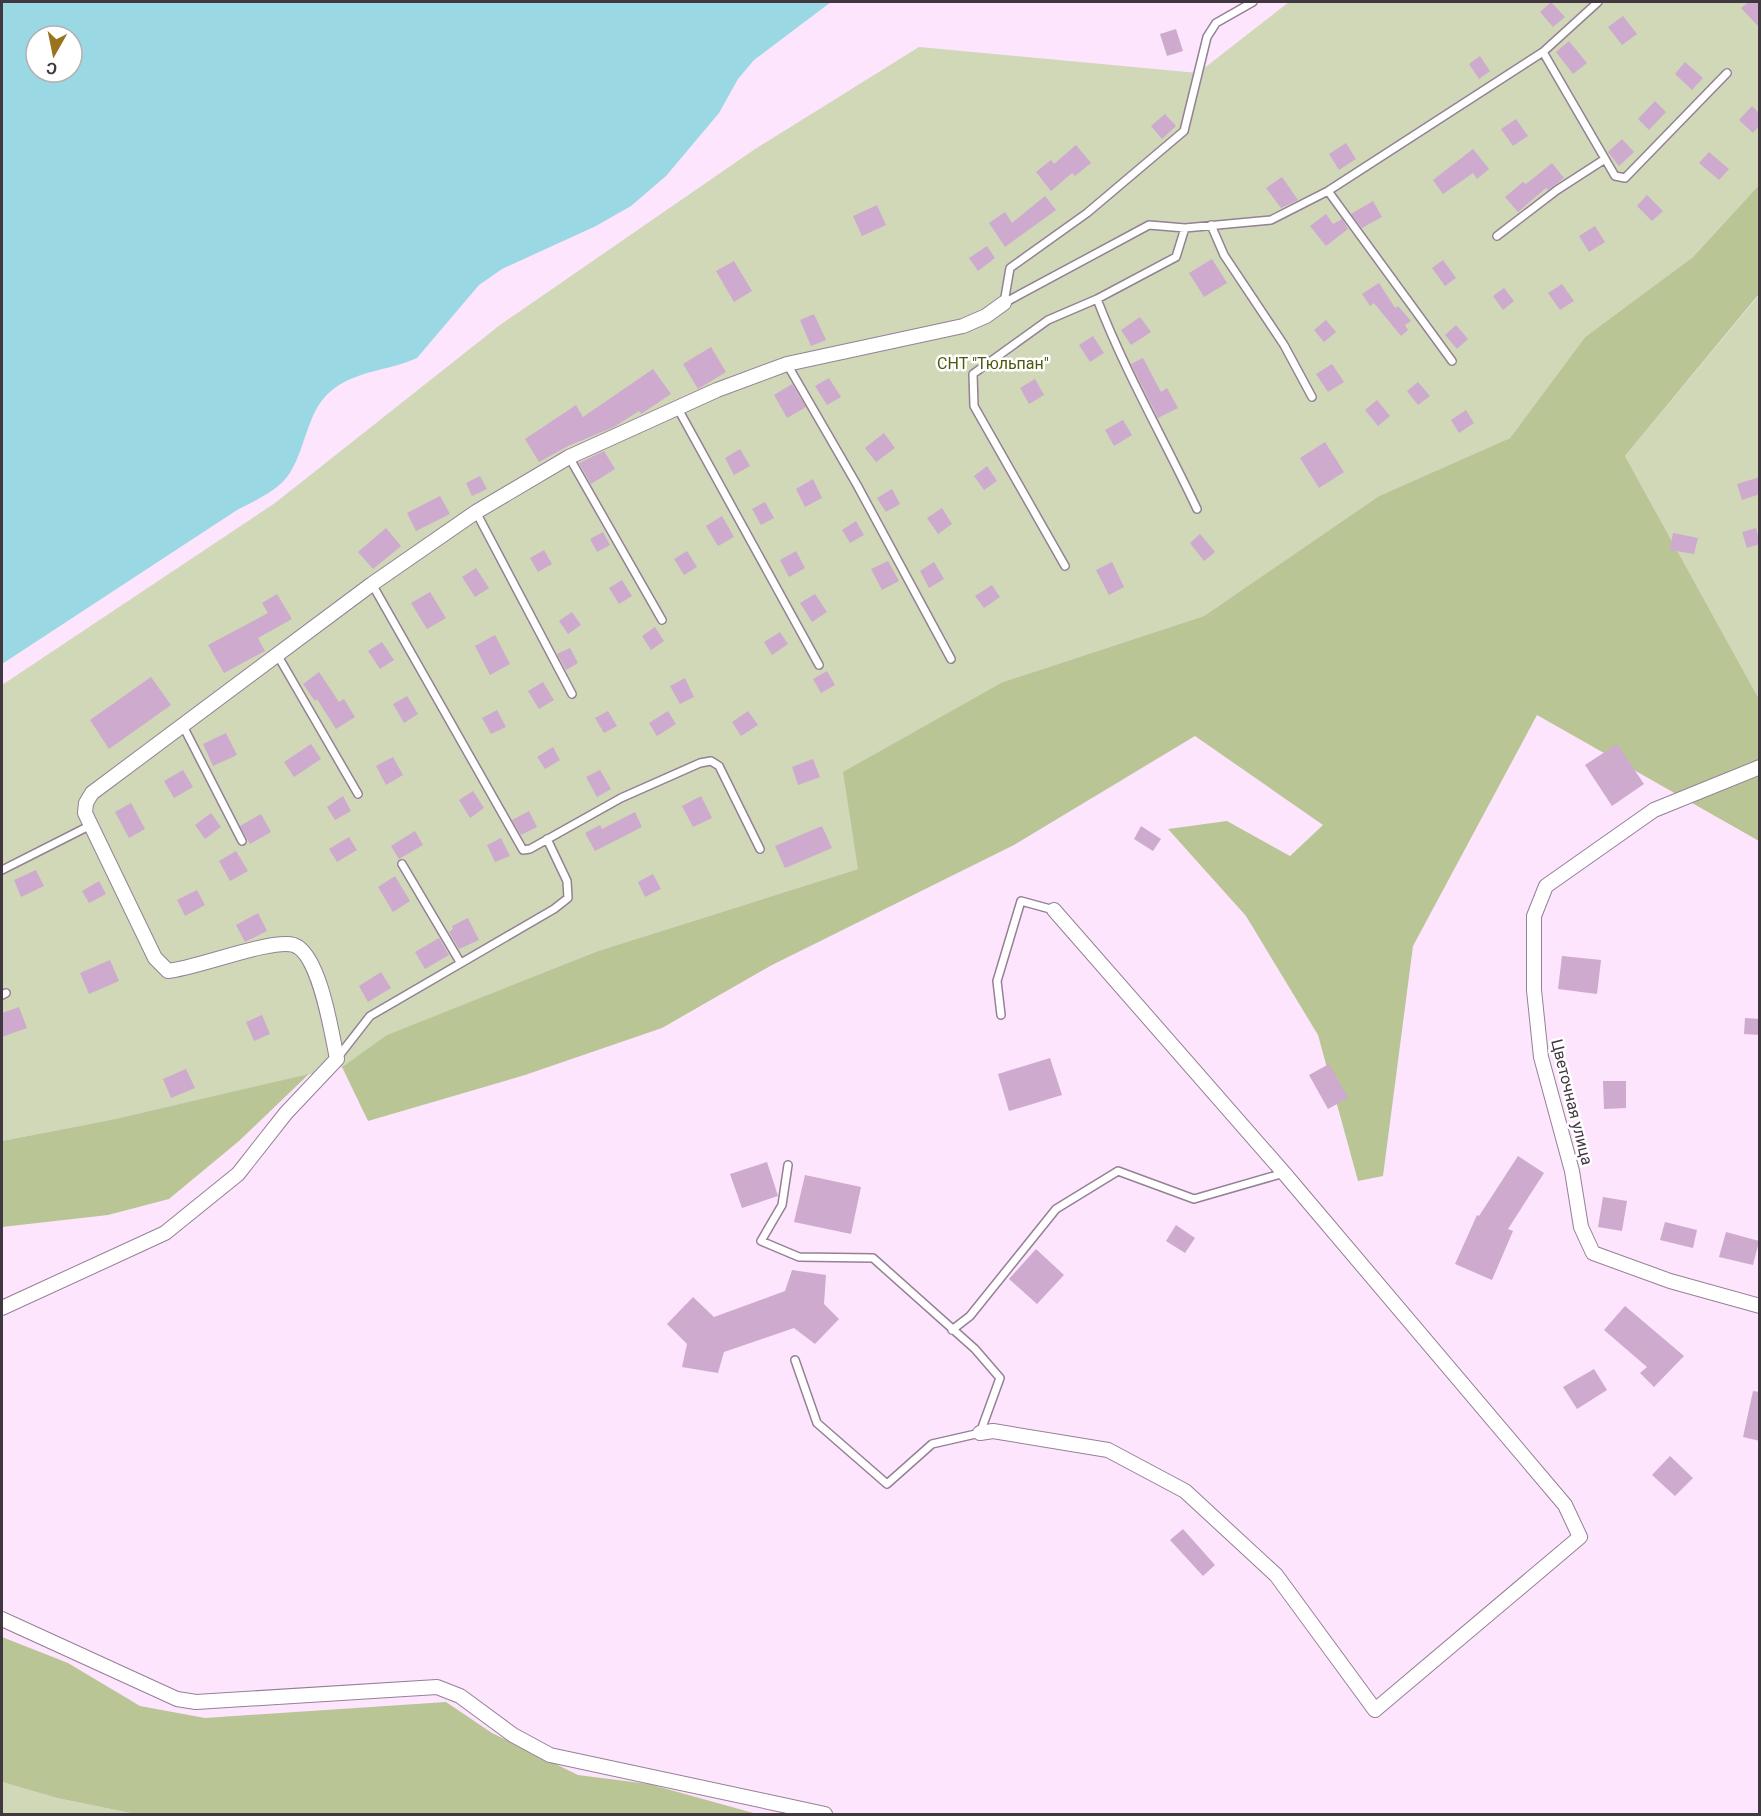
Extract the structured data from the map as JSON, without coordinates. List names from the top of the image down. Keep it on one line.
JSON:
{"streets":{"street":["Цветочная улица"]},"parks":["СНТ \"Тюльпан\""],"north":"bottom"}
